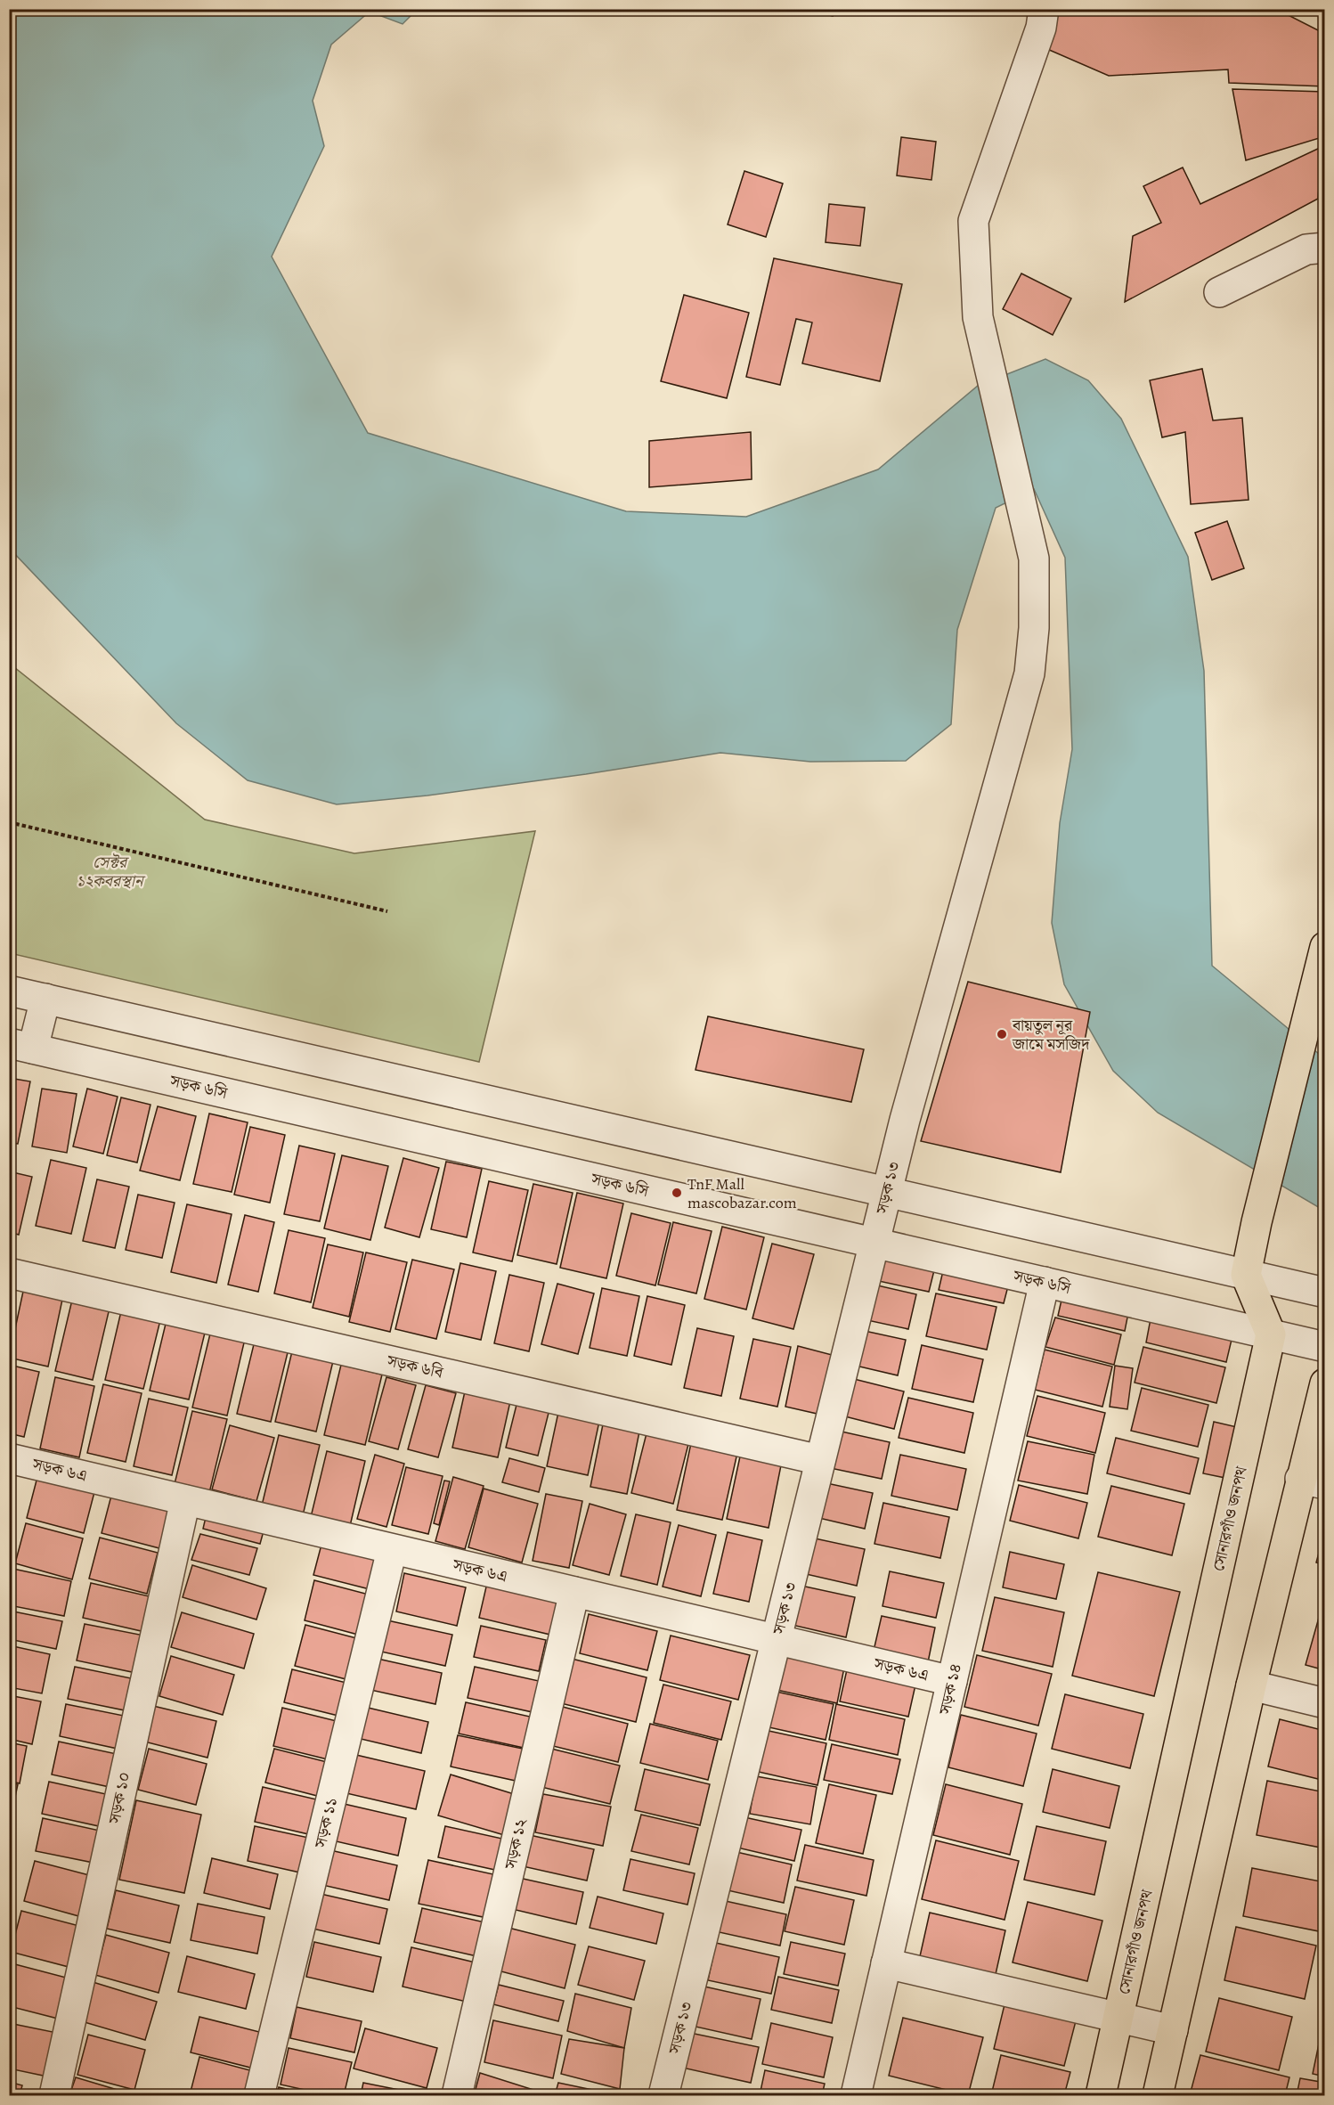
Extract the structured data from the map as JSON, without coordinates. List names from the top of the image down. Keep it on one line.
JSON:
{"streets":{"main road":["সোনারগাঁও জনপথ"],"street":["সড়ক ৬সি","সড়ক ১৩","সড়ক ৬বি","সড়ক ৬এ","সড়ক ১৪","সড়ক ১০","সড়ক ১১","সড়ক ১২"]},"crossings":[["সড়ক ৬সি","সড়ক ১৩"],["সড়ক ৬সি","সোনারগাঁও জনপথ"],["সড়ক ৬সি","সড়ক ১৪"],["সড়ক ১৩","সড়ক ৬বি"],["সড়ক ১৩","সড়ক ৬এ"],["সড়ক ৬এ","সড়ক ১৪"],["সড়ক ৬এ","সড়ক ১০"],["সড়ক ৬এ","সড়ক ১১"],["সড়ক ৬এ","সড়ক ১২"]],"parks":["সেক্টর ১২কবরস্থান"],"places":["বায়তুল নূর জামে মসজিদ","TnF Mall mascobazar.com"]}
